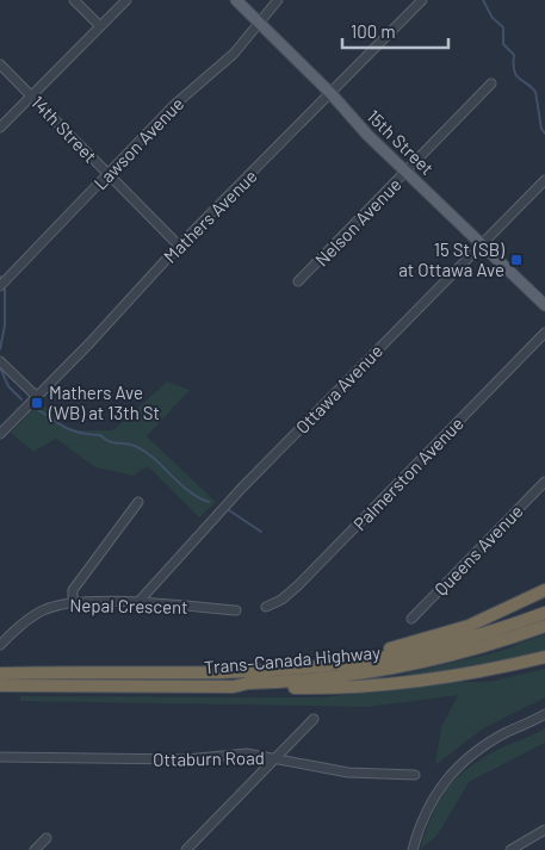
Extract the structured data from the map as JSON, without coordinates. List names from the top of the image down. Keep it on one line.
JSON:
{"streets":{"highway":["Trans-Canada Highway"],"main road":["15th Street"],"street":["14th Street","Lawson Avenue","Mathers Avenue","Nelson Avenue","Ottawa Avenue","Palmerston Avenue","Queens Avenue","Nepal Crescent","Ottaburn Road"]},"crossings":[["14th Street","Lawson Avenue"],["14th Street","Mathers Avenue"],["15th Street","Lawson Avenue"],["15th Street","Mathers Avenue"],["15th Street","Nelson Avenue"],["15th Street","Ottawa Avenue"],["Ottawa Avenue","Nepal Crescent"]],"places":{"transit":["15 St (SB) at Ottawa Ave","Mathers Ave (WB) at 13th St"]},"scale_bar":"100 m"}
